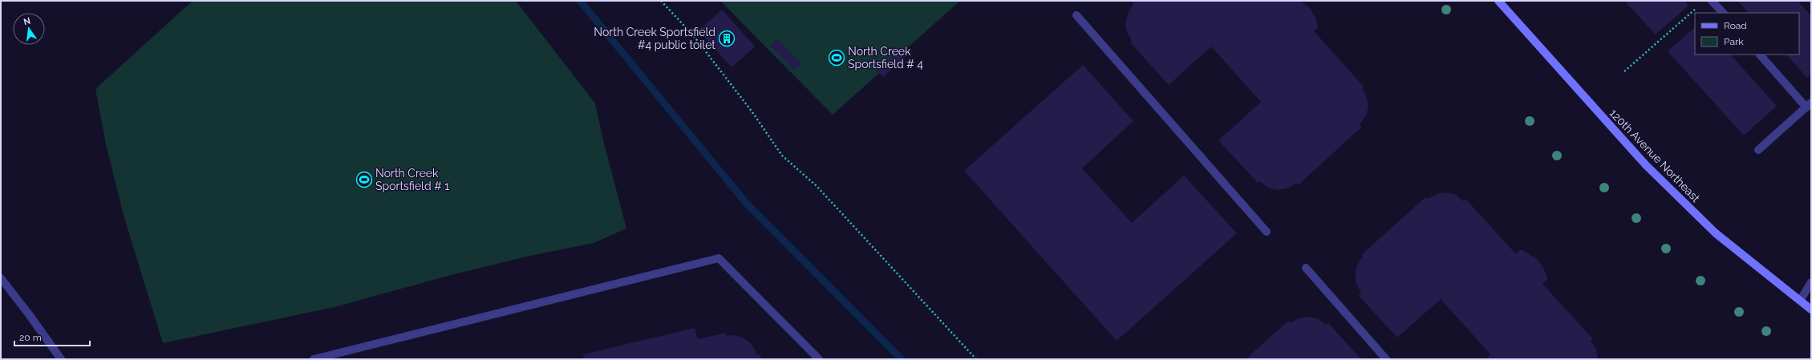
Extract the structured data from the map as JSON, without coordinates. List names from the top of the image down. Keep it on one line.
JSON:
{"streets":{"main road":["120th Avenue Northeast"]},"places":{"building":["North Creek Sportsfield #4 public toilet"],"sports":["North Creek Sportsfield # 4","North Creek Sportsfield # 1"]},"legend":["Road","Park"],"scale_bar":"20 m","north":"top"}
